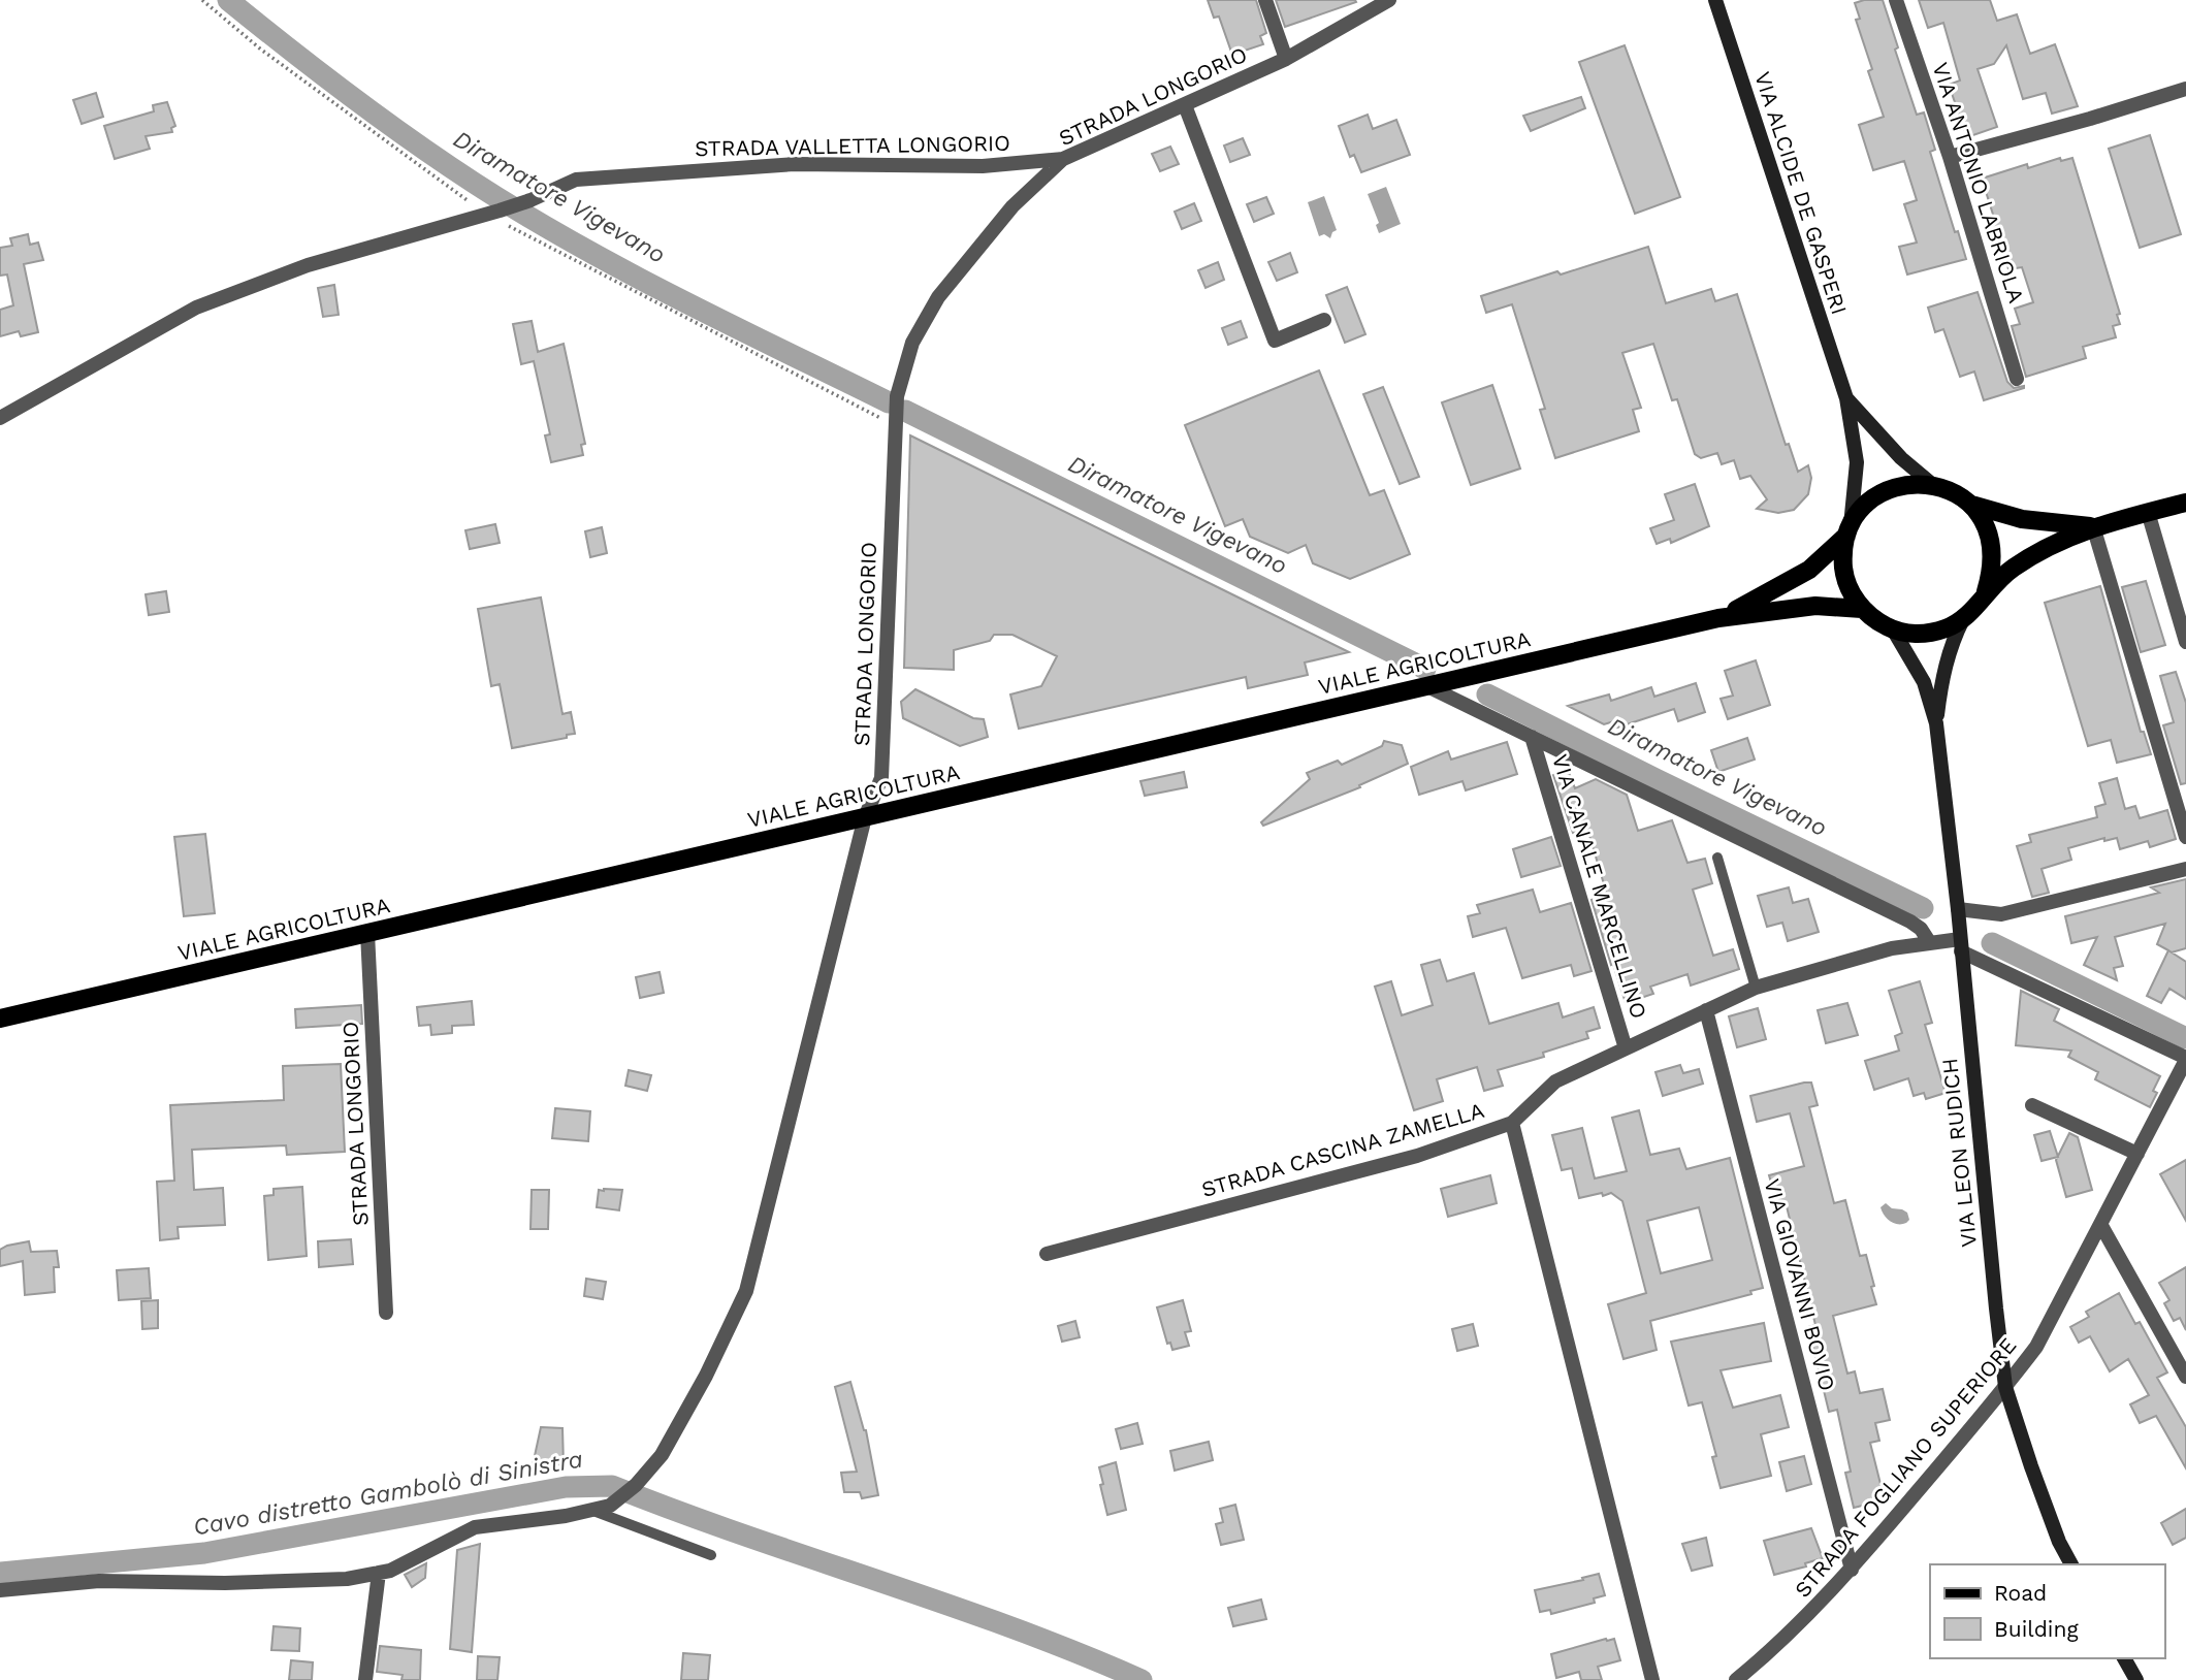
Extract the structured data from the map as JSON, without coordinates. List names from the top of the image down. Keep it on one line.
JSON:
{"streets":{"main road":["VIA ALCIDE DE GASPERI","VIALE AGRICOLTURA","VIA LEON RUDICH"],"street":["STRADA LONGORIO","STRADA VALLETTA LONGORIO","VIA ANTONIO LABRIOLA","VIA CANALE MARCELLINO","STRADA CASCINA ZAMELLA","VIA GIOVANNI BOVIO","STRADA FOGLIANO SUPERIORE"]},"crossings":[["STRADA LONGORIO","STRADA VALLETTA LONGORIO"],["STRADA LONGORIO","VIALE AGRICOLTURA"],["VIA ALCIDE DE GASPERI","VIALE AGRICOLTURA"],["VIA CANALE MARCELLINO","STRADA CASCINA ZAMELLA"],["STRADA CASCINA ZAMELLA","VIA LEON RUDICH"],["STRADA CASCINA ZAMELLA","VIA GIOVANNI BOVIO"],["VIA LEON RUDICH","STRADA FOGLIANO SUPERIORE"],["VIA GIOVANNI BOVIO","STRADA FOGLIANO SUPERIORE"]],"water":["Diramatore Vigevano","Cavo distretto Gambolò di Sinistra"],"legend":["Road","Building"]}
